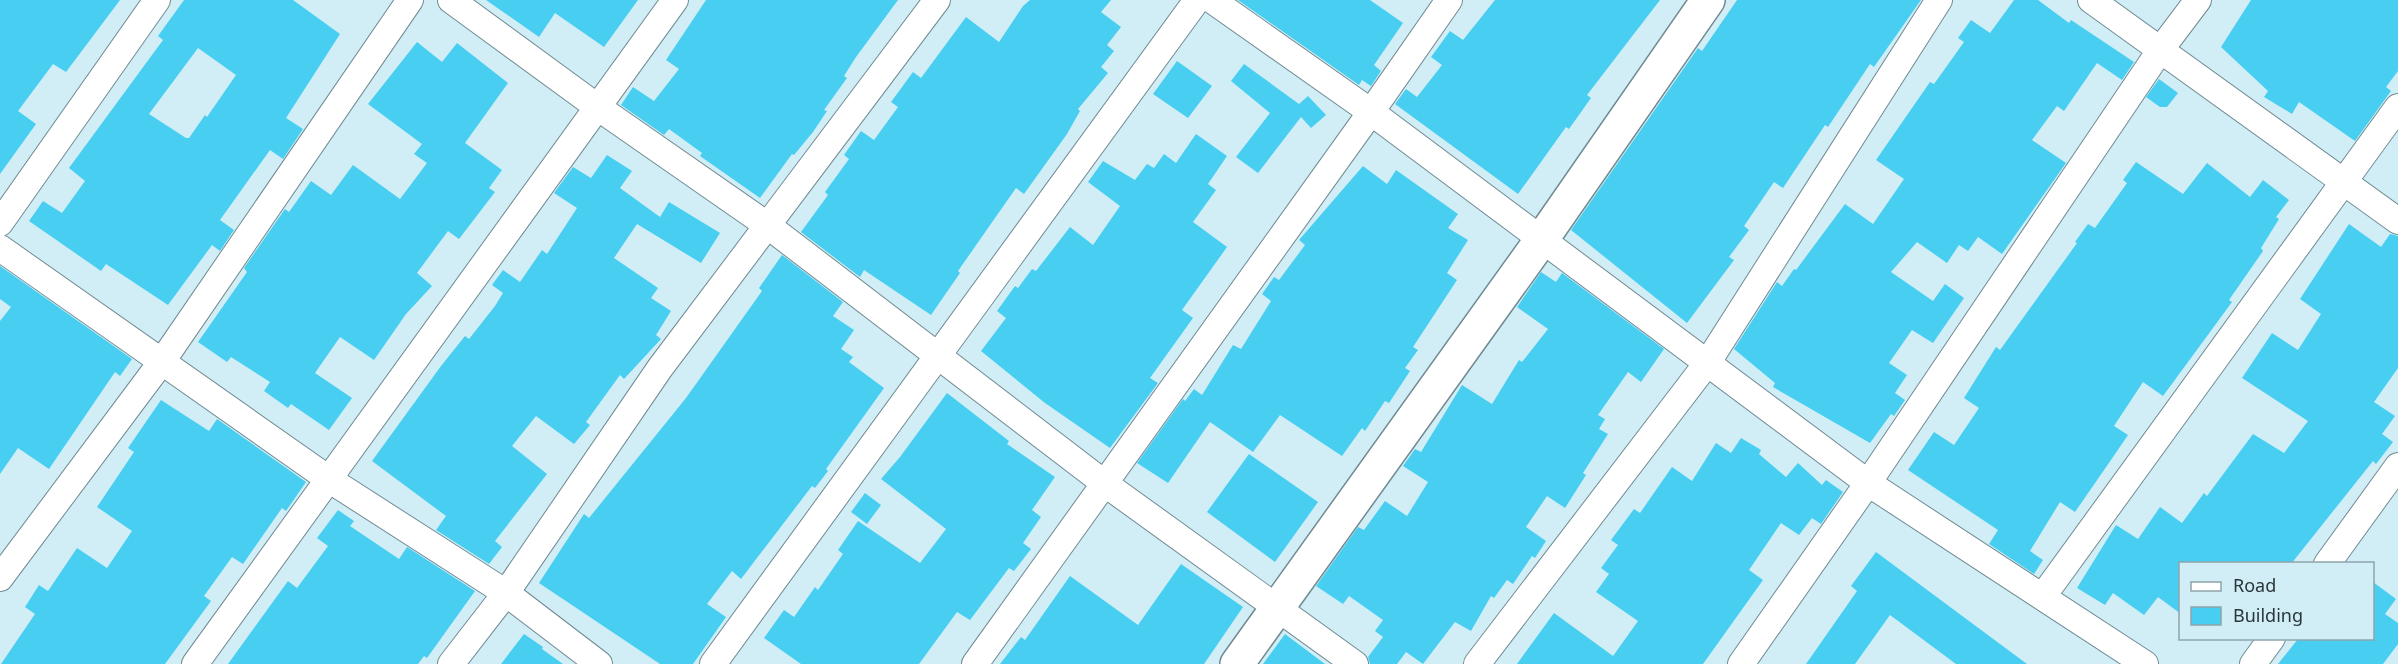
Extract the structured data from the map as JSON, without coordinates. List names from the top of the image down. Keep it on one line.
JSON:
{"legend":["Road","Building"]}
